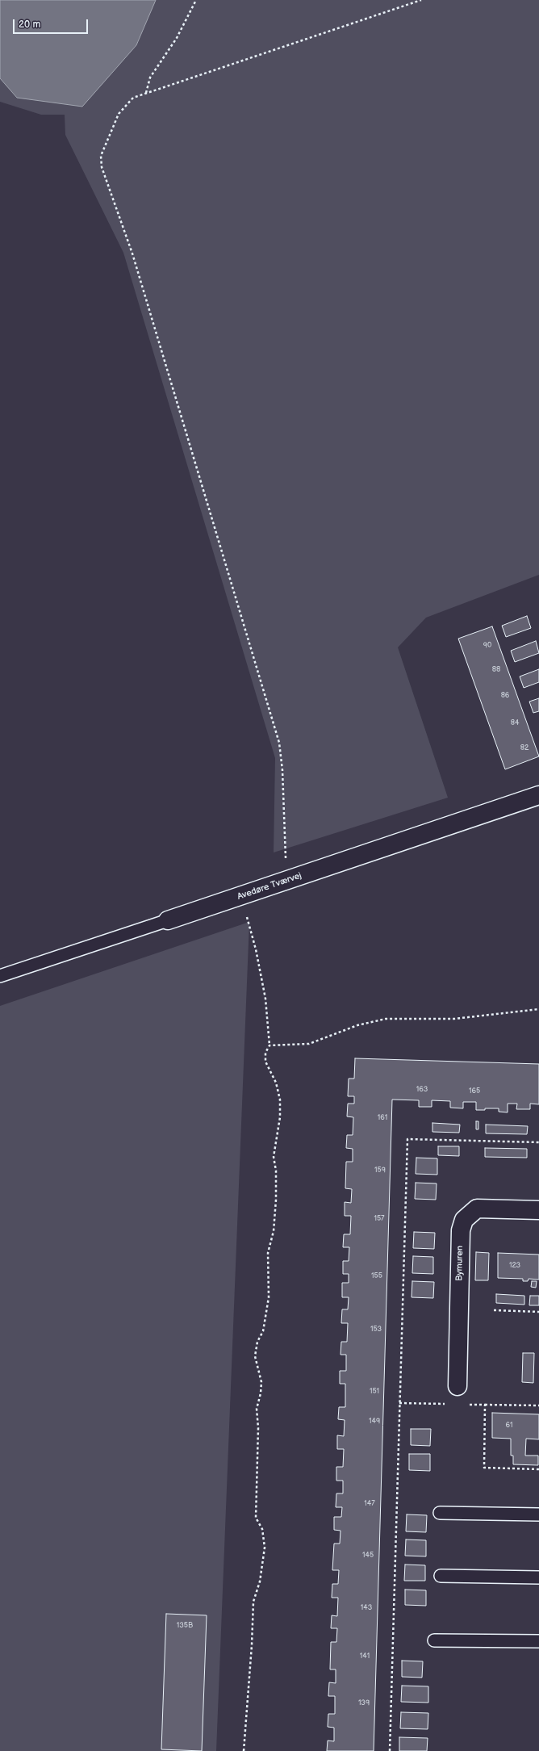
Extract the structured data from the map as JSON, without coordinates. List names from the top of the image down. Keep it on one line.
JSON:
{"streets":{"street":["Avedøre Tværvej","Bymuren"]},"house_numbers":["90","88","86","84","82","163","165","161","159","157","123","155","153","151","149","61","147","145","143","135B","141","139"],"scale_bar":"20 m"}
